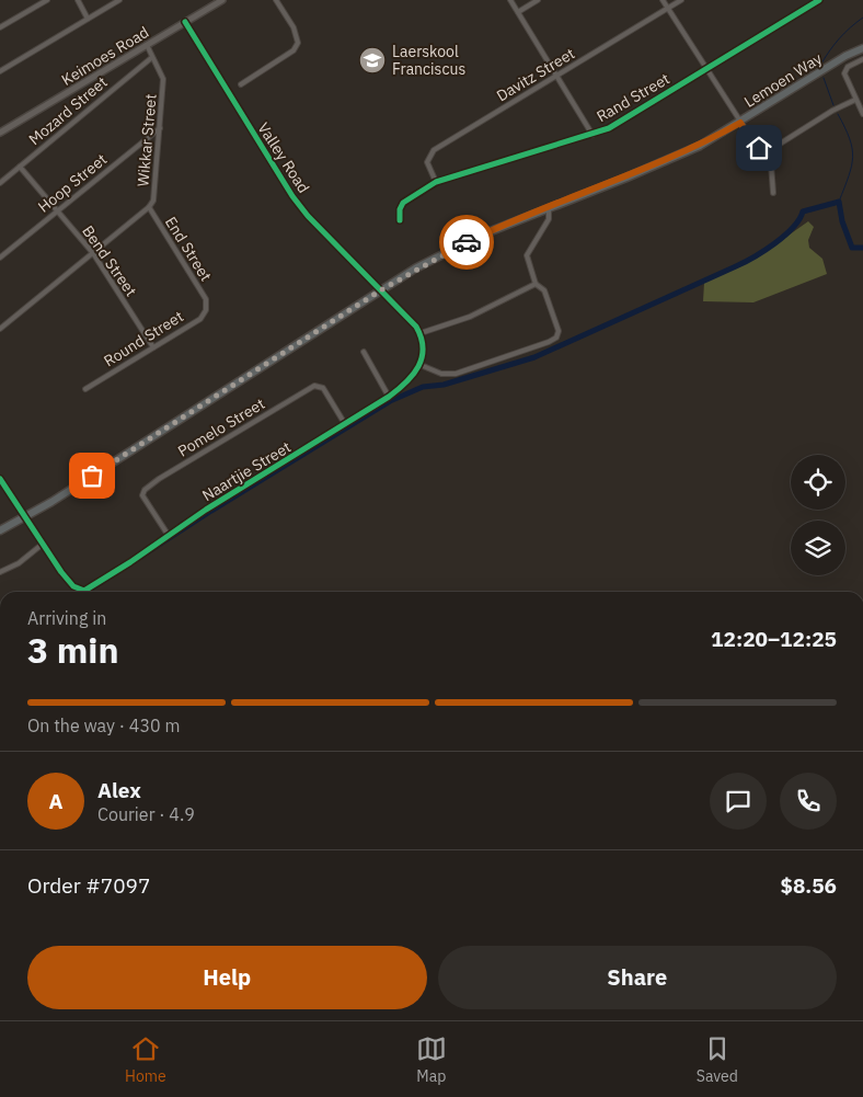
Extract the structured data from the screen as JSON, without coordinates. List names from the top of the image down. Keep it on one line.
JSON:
{"streets":{"highway":["Lemoen Way"],"street":["Keimoes Road","Davitz Street","Rand Street","Mozard Street","Wikkar Street","Valley Road","Hoop Street","End Street","Bend Street","Round Street","Pomelo Street","Naartjie Street"]},"crossings":[["Keimoes Road","Wikkar Street"],["Keimoes Road","Valley Road"],["Davitz Street","Rand Street"],["Lemoen Way","Valley Road"],["Mozard Street","Wikkar Street"],["Mozard Street","Bend Street"],["Wikkar Street","Hoop Street"],["Wikkar Street","End Street"],["Hoop Street","Bend Street"],["End Street","Round Street"],["Bend Street","Round Street"],["Pomelo Street","Naartjie Street"]],"places":{"school or university":["Laerskool Franciscus"]},"page":{"heading":["3 min","Arriving in","12:20–12:25"],"panel":["Alex","Courier · 4.9","Order #7097","$8.56"],"bar":"On the way · 430 m","round":"A","buttons":["Help","Share"],"tabs":["Home","Map","Saved"]}}
